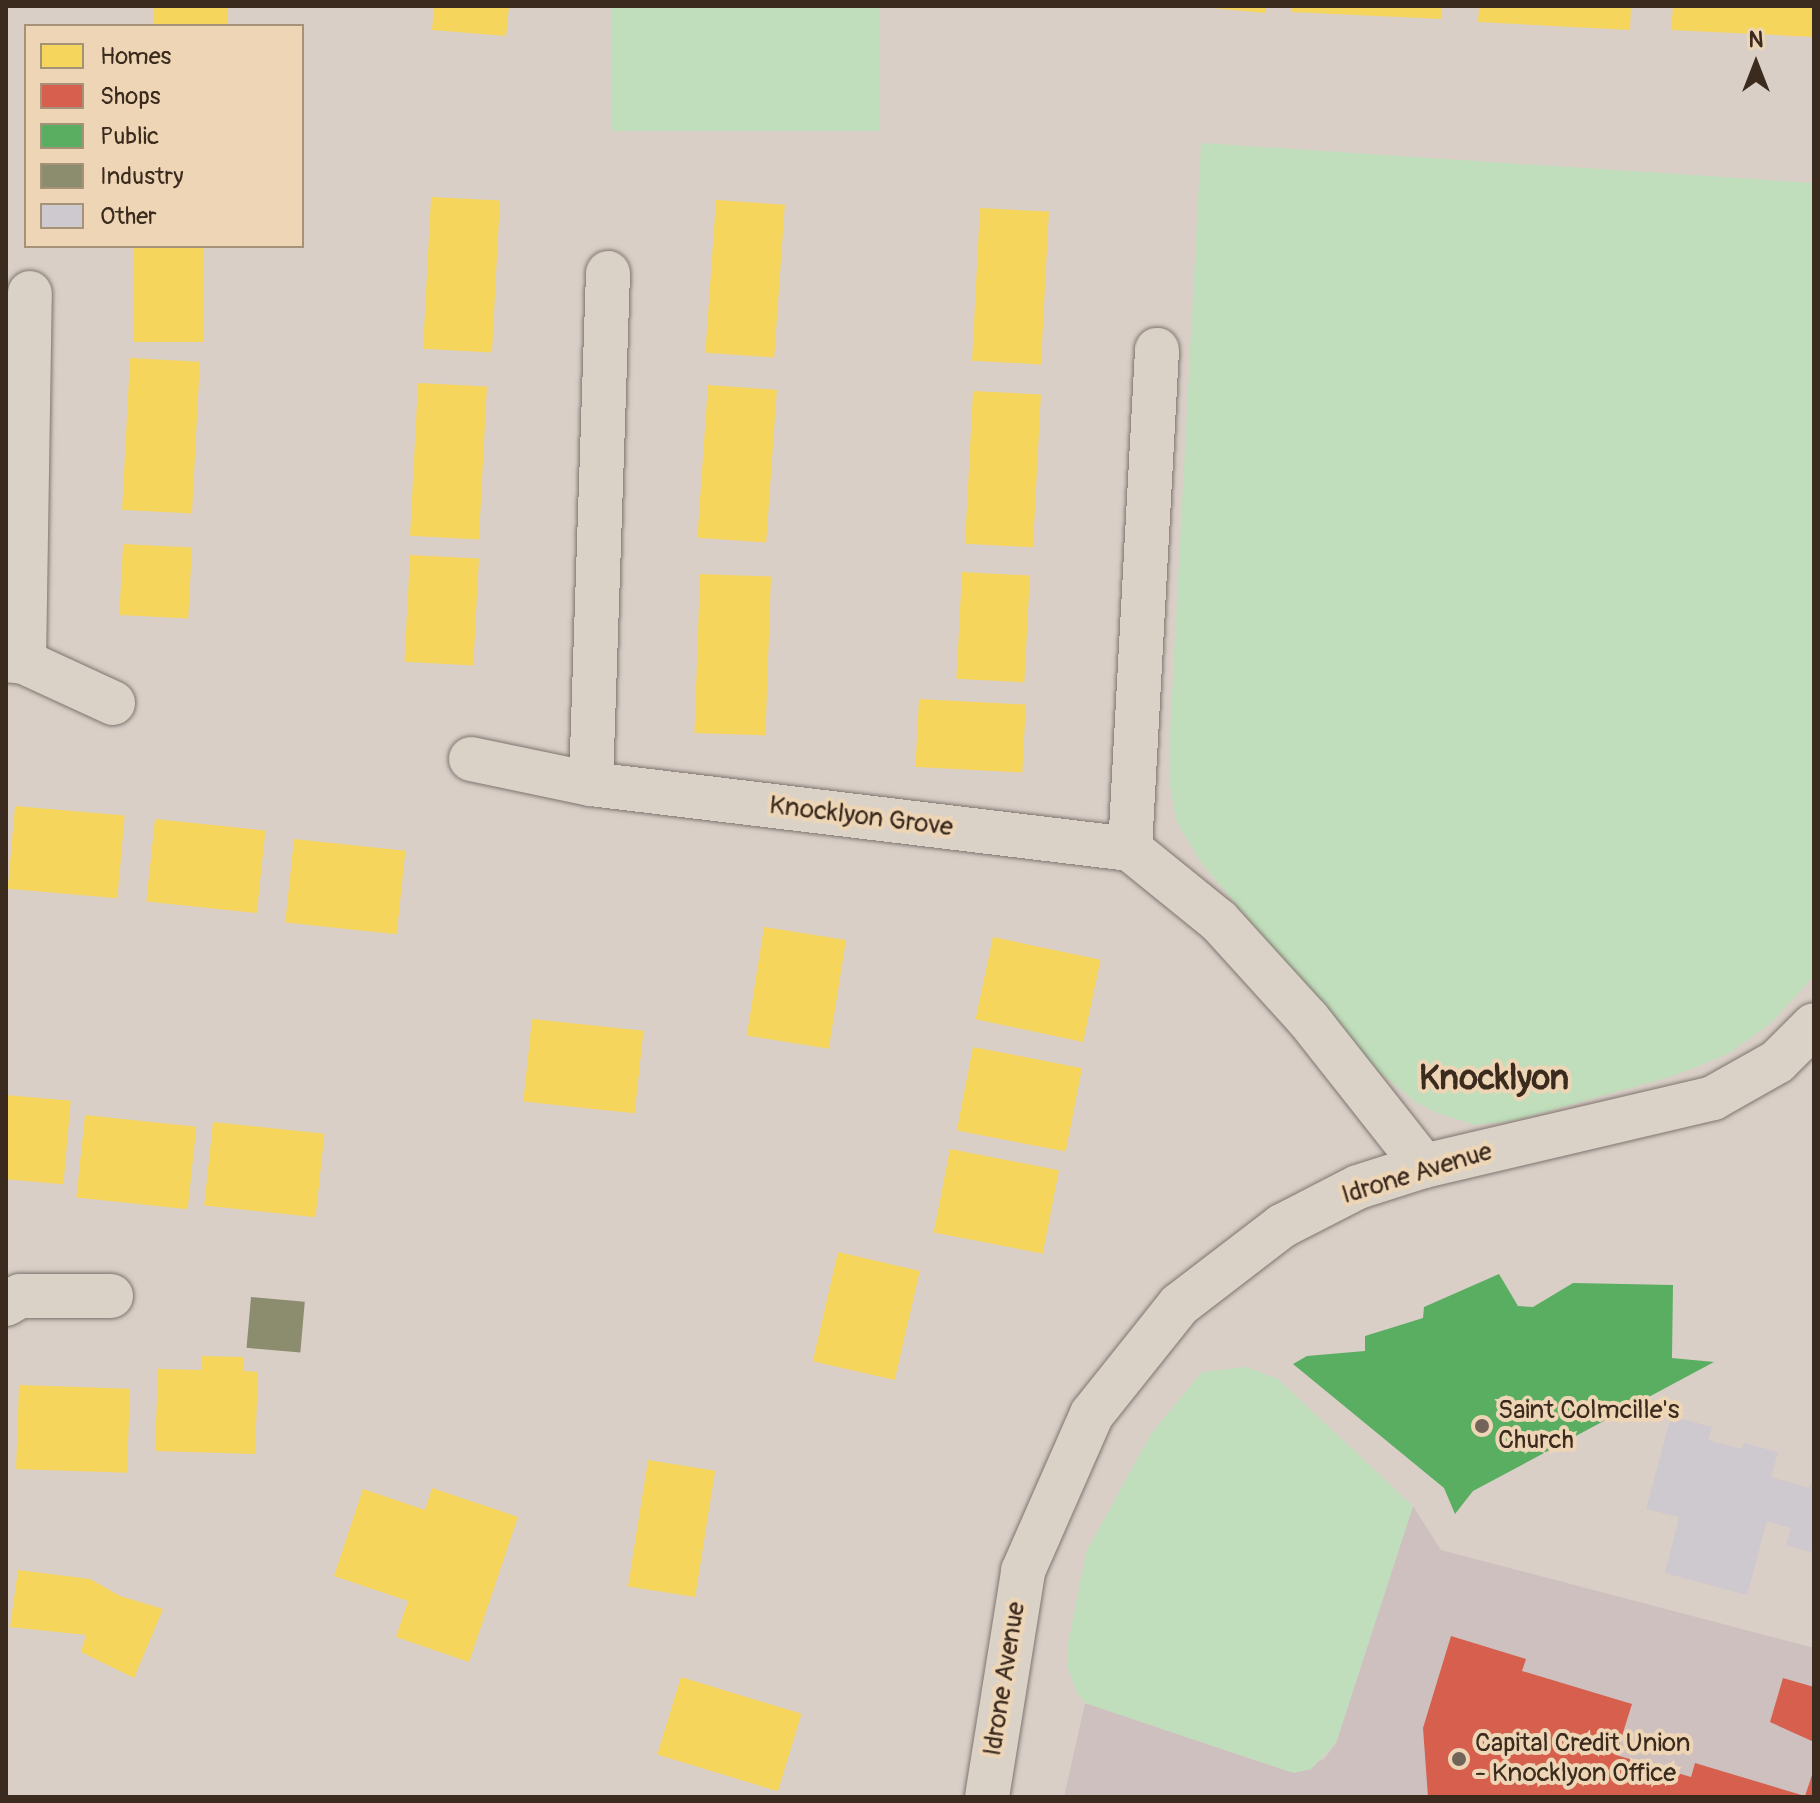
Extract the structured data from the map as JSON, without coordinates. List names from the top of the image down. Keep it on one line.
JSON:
{"streets":{"street":["Knocklyon Grove","Idrone Avenue"]},"districts":["Knocklyon"],"places":["Saint Colmcille's Church","Capital Credit Union - Knocklyon Office"],"legend":["Homes","Shops","Public","Industry","Other"],"north":"top"}
